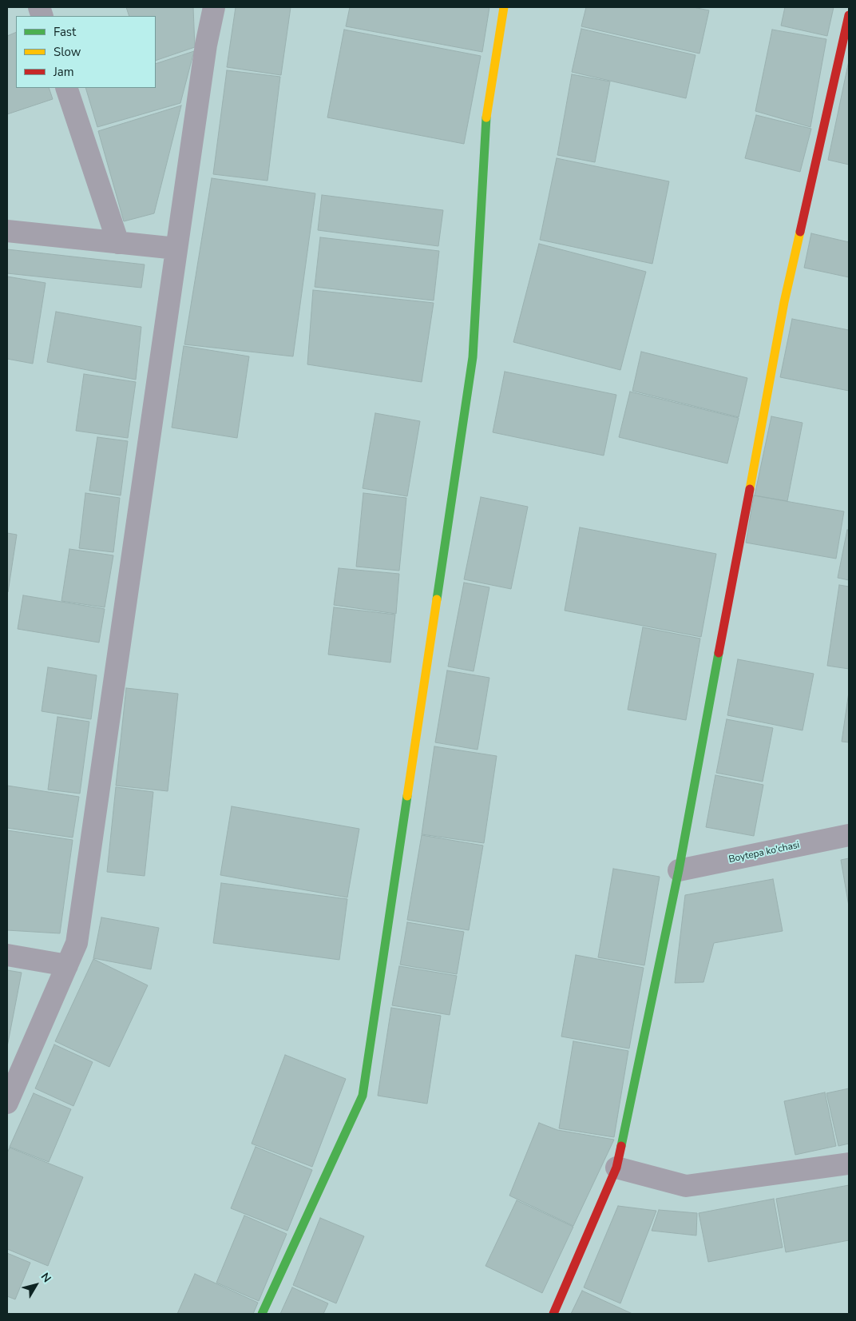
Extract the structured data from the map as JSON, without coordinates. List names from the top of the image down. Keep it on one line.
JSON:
{"streets":{"street":["Boytepa ko'chasi"]},"legend":["Fast","Slow","Jam"],"north":"top right"}
